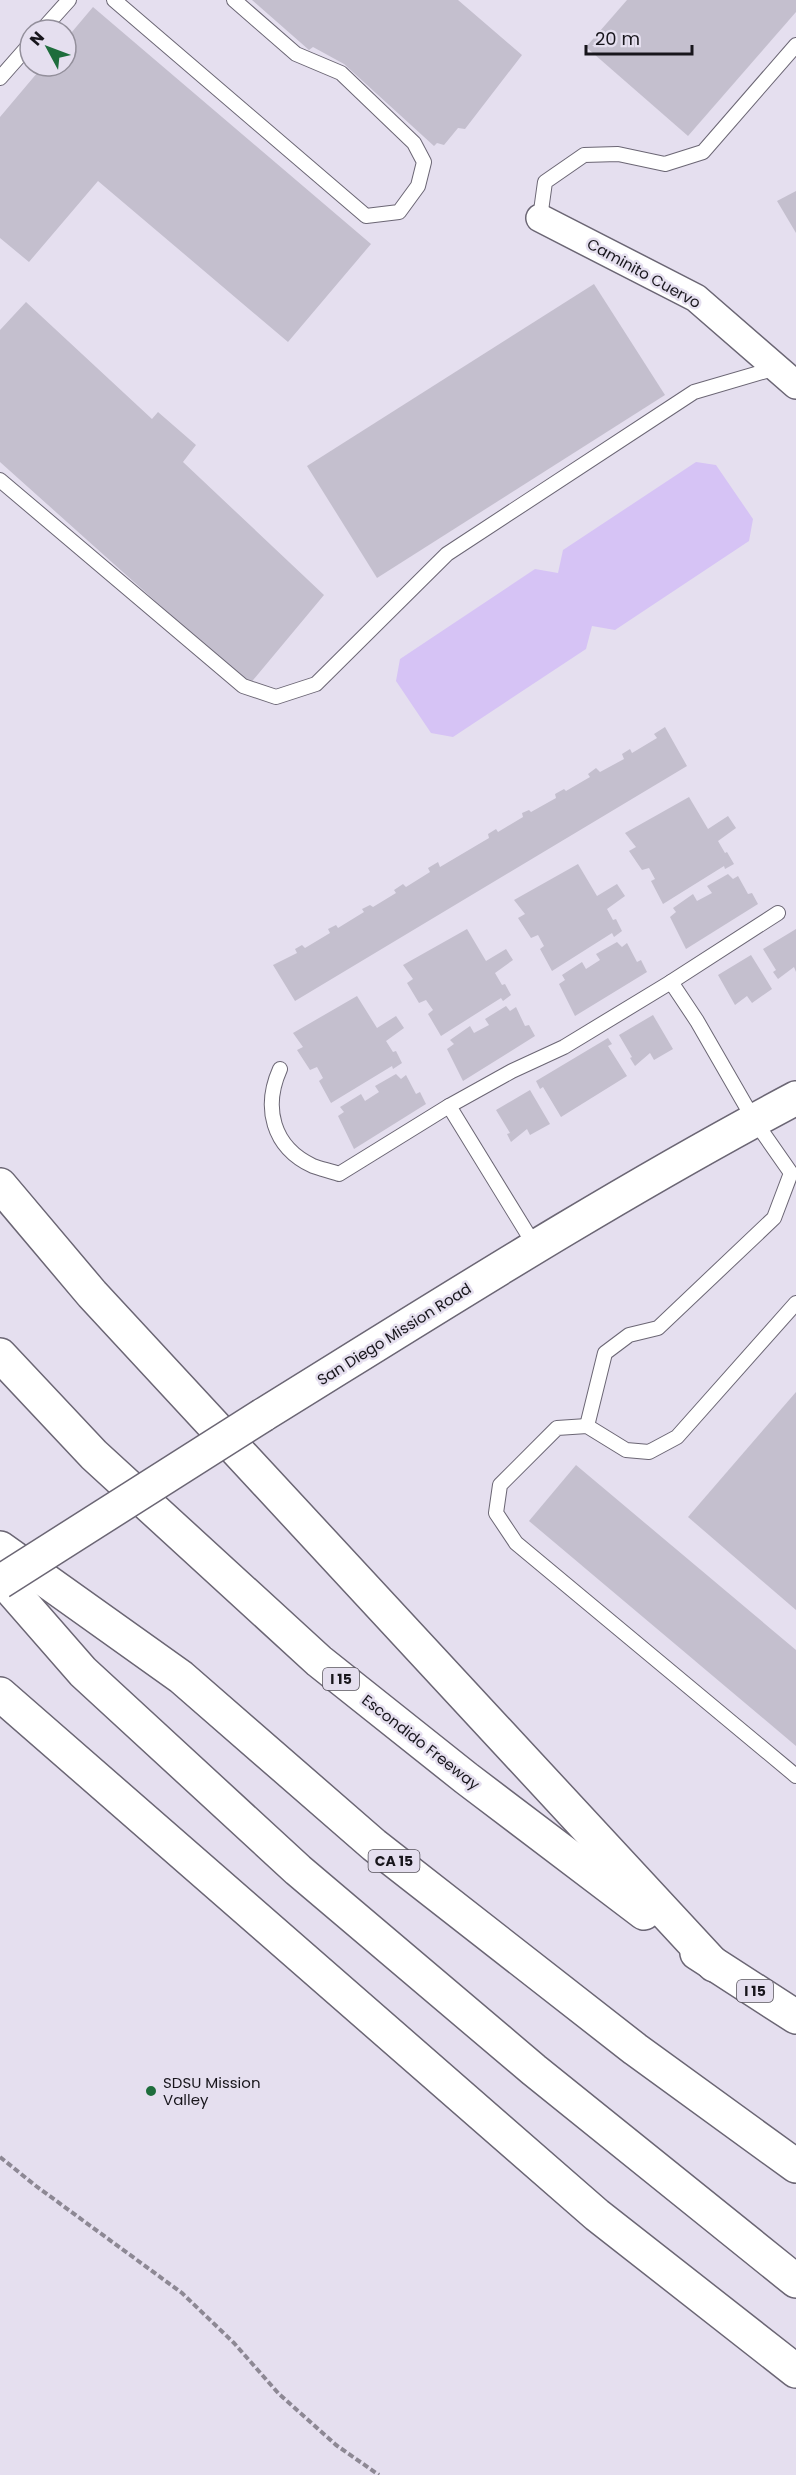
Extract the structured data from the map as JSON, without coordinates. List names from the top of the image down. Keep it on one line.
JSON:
{"streets":{"main road":["San Diego Mission Road","I 15","Escondido Freeway","CA 15"],"street":["Caminito Cuervo"]},"places":["SDSU Mission Valley"],"scale_bar":"20 m","north":"top left"}
